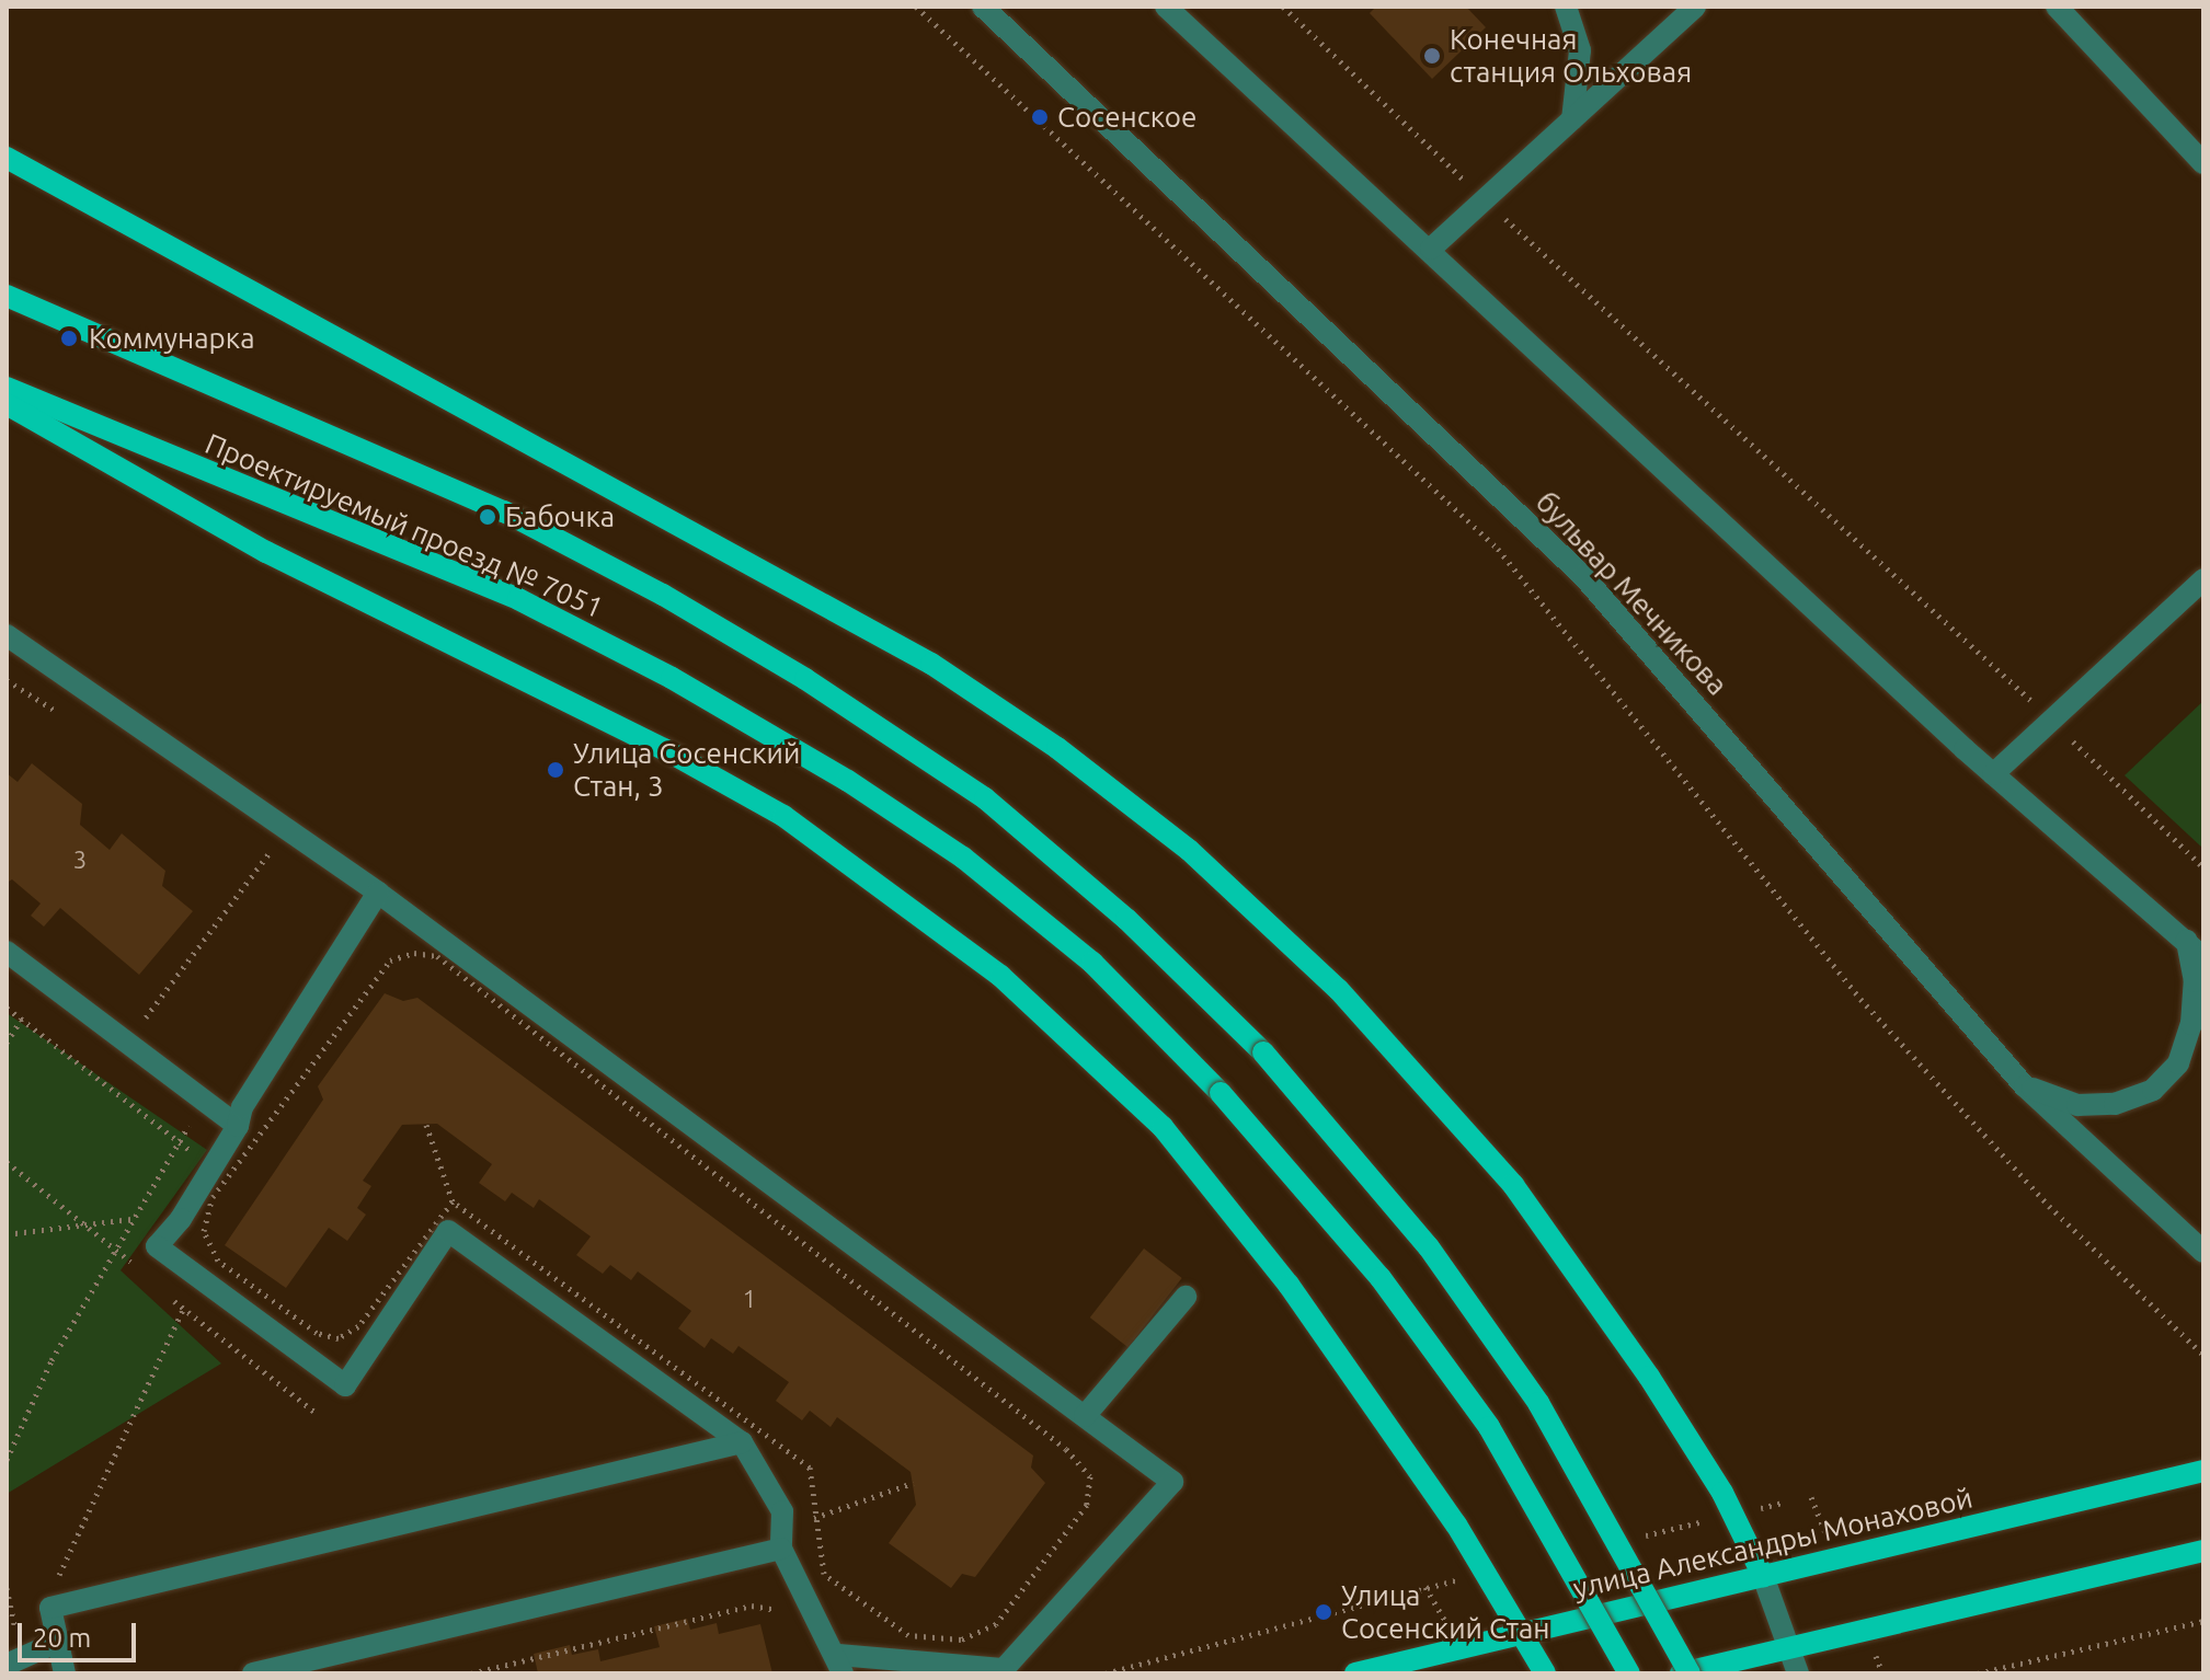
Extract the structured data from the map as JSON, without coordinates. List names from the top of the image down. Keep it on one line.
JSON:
{"streets":{"main road":["Проектируемый проезд № 7051","улица Александры Монаховой"],"street":["бульвар Мечникова"]},"places":["Конечная станция Ольховая","Сосенское","Коммунарка","Бабочка","Улица Сосенский Стан, 3","Улица Сосенский Стан"],"house_numbers":["3","1"],"scale_bar":"20 m"}
